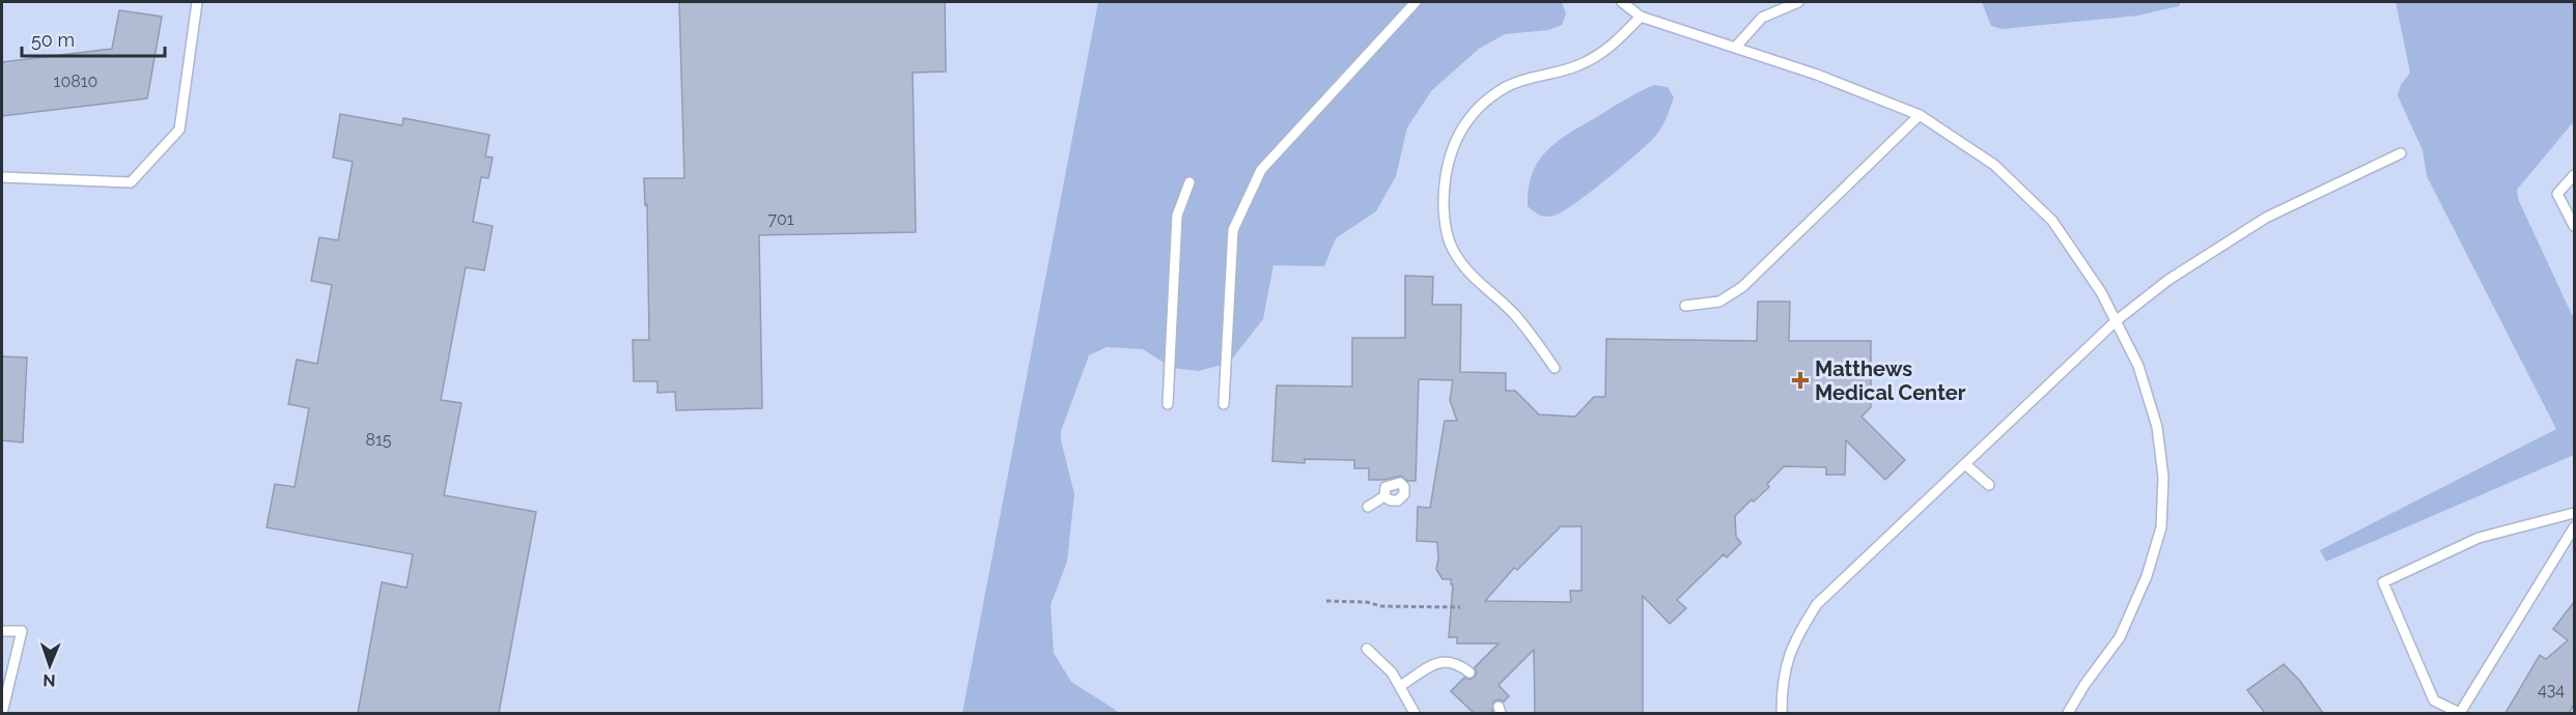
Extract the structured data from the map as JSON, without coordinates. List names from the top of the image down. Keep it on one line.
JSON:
{"places":{"health":["Matthews Medical Center"]},"house_numbers":["10810","701","815","434"],"scale_bar":"50 m","north":"bottom"}
